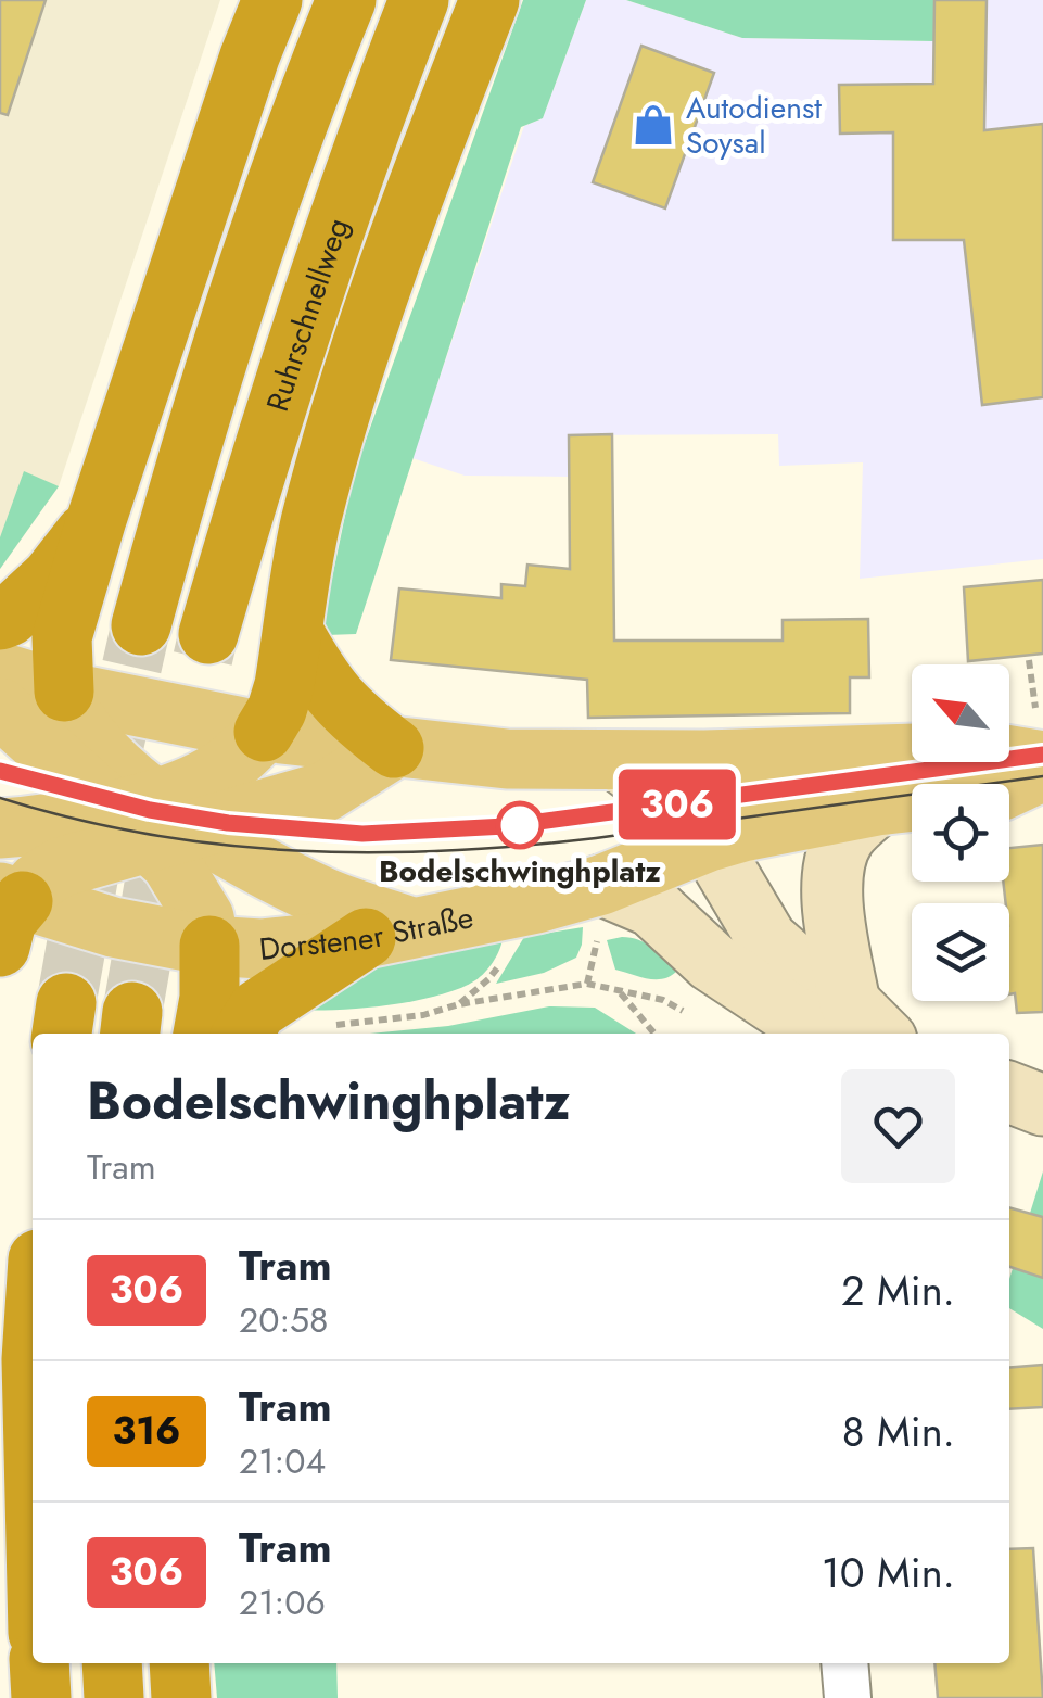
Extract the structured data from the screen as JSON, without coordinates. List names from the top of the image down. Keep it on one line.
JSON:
{"streets":{"highway":["Ruhrschnellweg"],"main road":["Dorstener Straße"]},"places":{"shop":["Autodienst Soysal"],"other":["Bodelschwinghplatz"]},"lines":["tram line 306"],"north":"top left","page":{"on_map":"306","heading":["Bodelschwinghplatz","Tram"],"list":[{"mark":"306","name":"Tram","note":"20:58","value":"2 Min."},{"mark":"316","name":"Tram","note":"21:04","value":"8 Min."},{"mark":"306","name":"Tram","note":"21:06","value":"10 Min."}]}}
